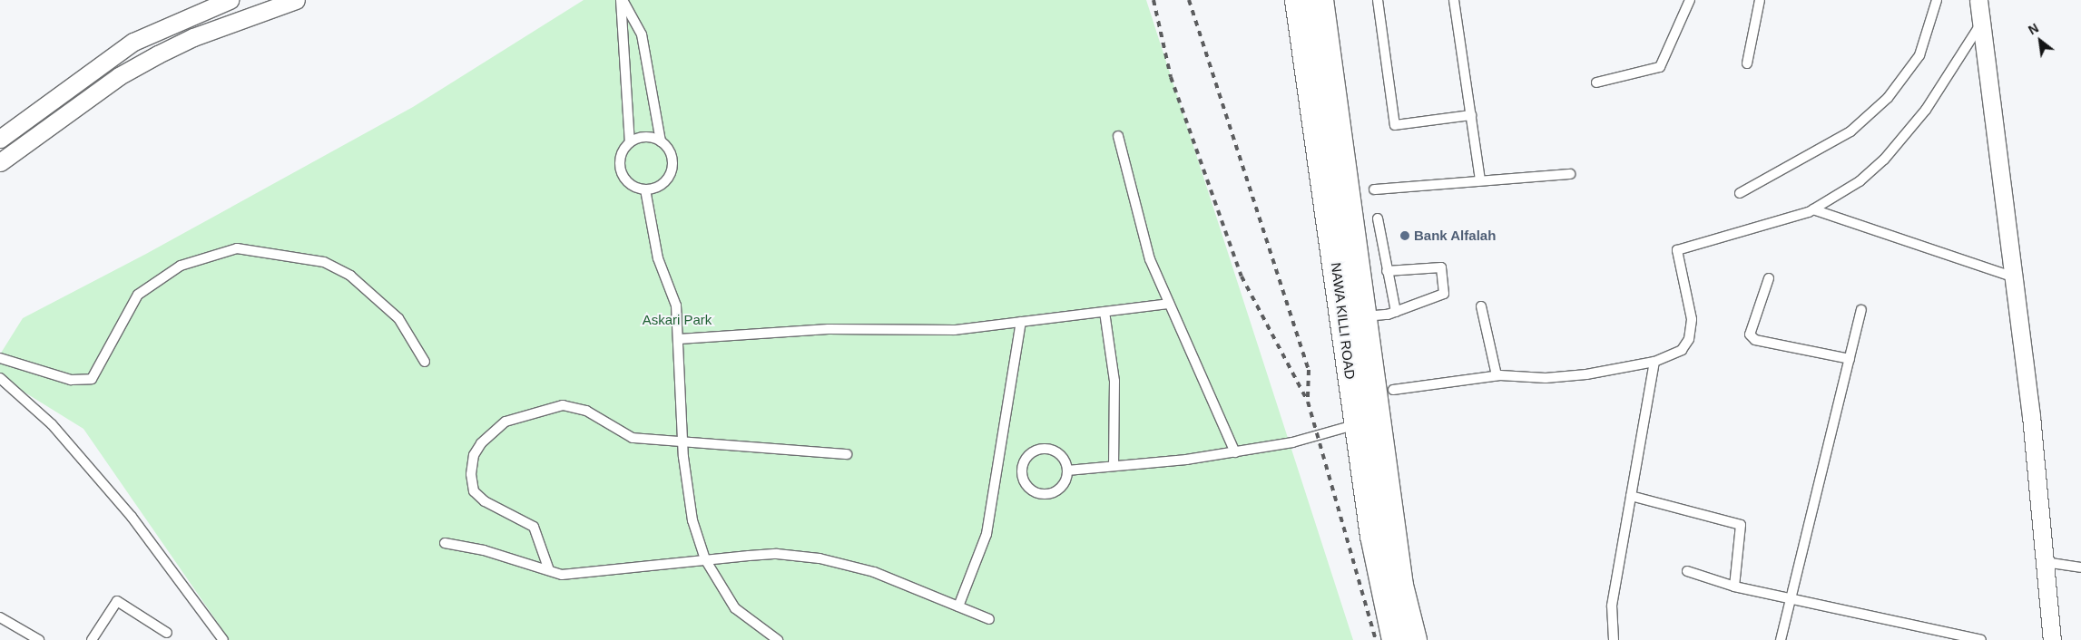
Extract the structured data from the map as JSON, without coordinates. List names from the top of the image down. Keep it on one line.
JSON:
{"streets":{"main road":["NAWA KILLI ROAD"]},"parks":["Askari Park"],"places":["Bank Alfalah"],"north":"top left"}
